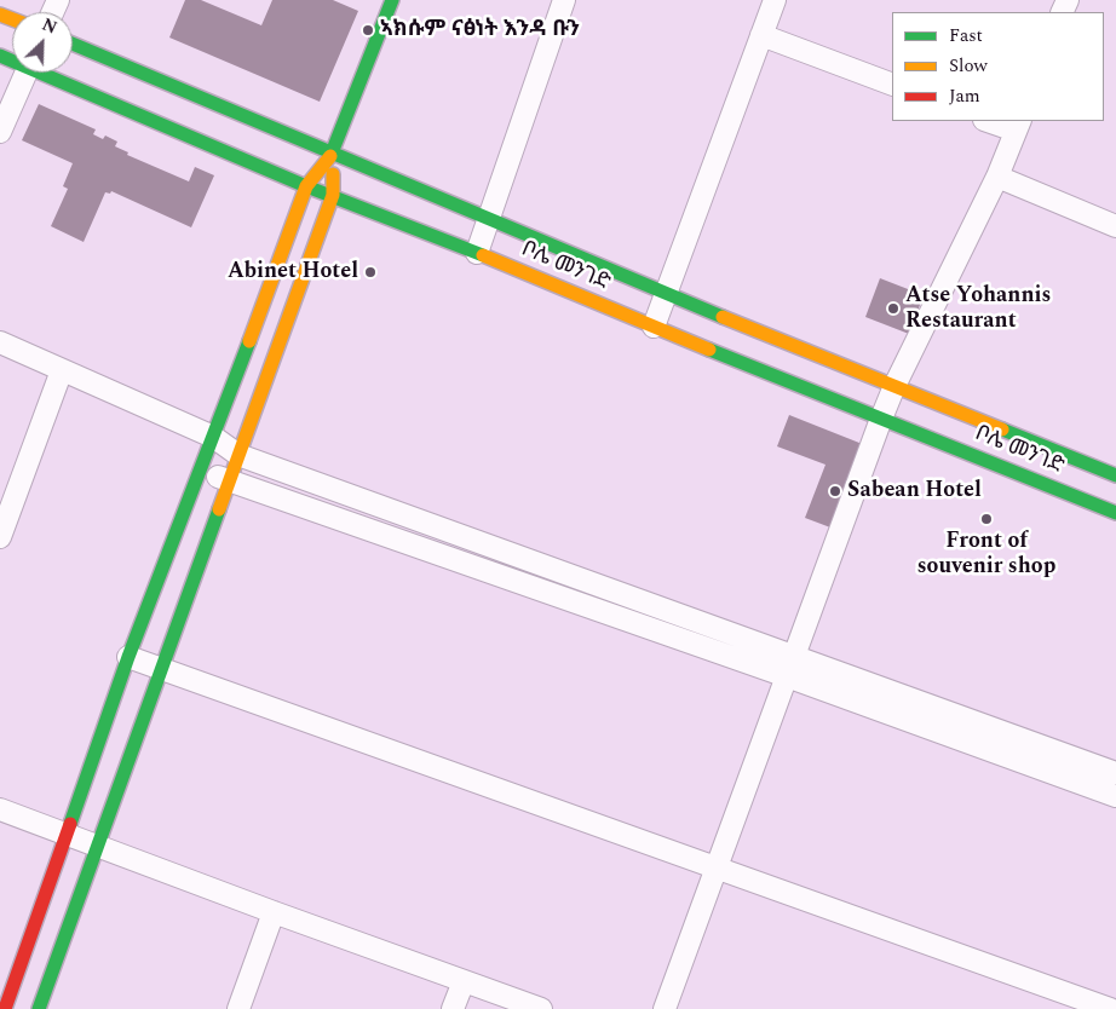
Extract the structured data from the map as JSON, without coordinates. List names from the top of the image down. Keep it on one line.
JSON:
{"streets":{"main road":["ቦሌ መንገድ"]},"places":["ኣክሱም ናፅነት እንዳ ቡን","Abinet Hotel","Atse Yohannis Restaurant","Sabean Hotel","Front of souvenir shop"],"legend":["Fast","Slow","Jam"],"north":"top right"}
